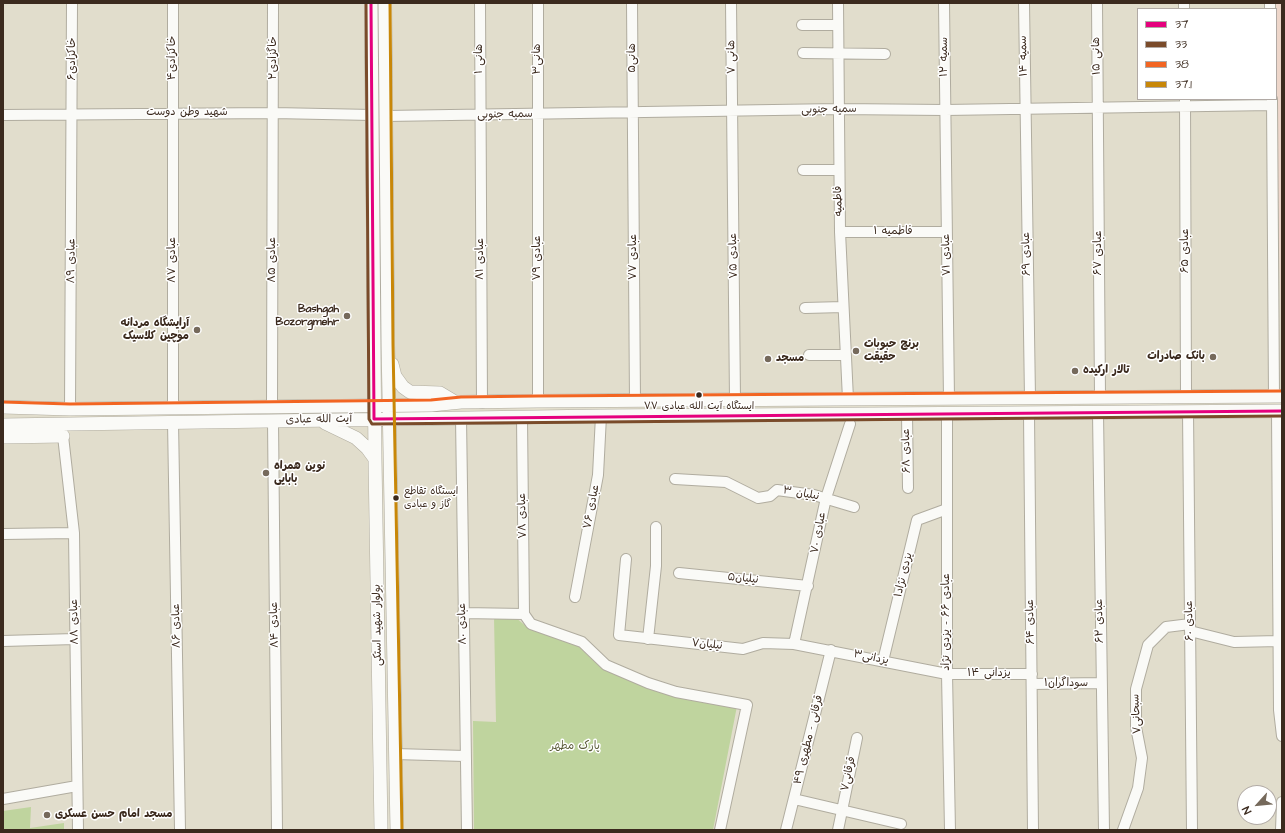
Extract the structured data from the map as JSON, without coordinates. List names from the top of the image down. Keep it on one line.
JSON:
{"streets":{"main road":["آیت الله عبادی","بولوار شهید استکی"],"street":["سمیه ۱۴","هانی ۱۵","هانی ۷","سمیه ۱۲","خاکزادی۴","خاگزادی۲","هانی۵","خاکزادی۶","هانی ۱","هانی۳","سمیه جنوبی","شهید وطن دوست","فاطمیه","فاطمیه ۱","عبادی ۶۵","عبادی ۶۷","عبادی ۶۹","عبادی ۷۱","عبادی ۷۵","عبادی ۷۷","عبادی ۷۹","عبادی ۸۱","عبادی ۸۷","عبادی ۸۵","عبادی ۸۹","عبادی ۶۸","نیلیان ۳","عبادی ۷۶","عبادی ۷۸","عبادی ۷۰","یزدی نژاد۱","نیلیان۵","عبادی ۶۲","عبادی ۶۰","عبادی ۸۸","عبادی ۶۶ - یزدی نژاد","عبادی ۶۴","عبادی ۸۰","عبادی ۸۴","عبادی ۸۶","نیلیان۷","یزدانی۳","یزدانی ۱۴","سوداگران۱","سبحانی۷","قرقانی - مطهری ۴۹","قرقانی۷"]},"crossings":[["سمیه ۱۴","سمیه جنوبی"],["سمیه ۱۴","عبادی ۶۹"],["هانی ۱۵","سمیه جنوبی"],["هانی ۱۵","عبادی ۶۷"],["هانی ۷","سمیه جنوبی"],["هانی ۷","عبادی ۷۵"],["سمیه ۱۲","سمیه جنوبی"],["سمیه ۱۲","عبادی ۷۱"],["خاکزادی۴","شهید وطن دوست"],["خاکزادی۴","عبادی ۸۷"],["خاگزادی۲","شهید وطن دوست"],["خاگزادی۲","عبادی ۸۵"],["هانی۵","سمیه جنوبی"],["هانی۵","عبادی ۷۷"],["خاکزادی۶","شهید وطن دوست"],["خاکزادی۶","عبادی ۸۹"],["هانی ۱","سمیه جنوبی"],["هانی ۱","عبادی ۸۱"],["هانی۳","سمیه جنوبی"],["هانی۳","عبادی ۷۹"],["سمیه جنوبی","فاطمیه"],["سمیه جنوبی","عبادی ۶۵"],["سمیه جنوبی","عبادی ۶۷"],["سمیه جنوبی","عبادی ۶۹"],["سمیه جنوبی","عبادی ۷۱"],["سمیه جنوبی","عبادی ۷۵"],["سمیه جنوبی","عبادی ۷۷"],["سمیه جنوبی","عبادی ۷۹"],["سمیه جنوبی","عبادی ۸۱"],["شهید وطن دوست","عبادی ۸۷"],["شهید وطن دوست","عبادی ۸۵"],["شهید وطن دوست","عبادی ۸۹"],["شهید وطن دوست","بولوار شهید استکی"],["فاطمیه","فاطمیه ۱"],["فاطمیه","آیت الله عبادی"],["فاطمیه ۱","عبادی ۷۱"],["عبادی ۶۵","آیت الله عبادی"],["عبادی ۶۷","آیت الله عبادی"],["عبادی ۶۹","آیت الله عبادی"],["عبادی ۷۱","آیت الله عبادی"],["عبادی ۷۵","آیت الله عبادی"],["عبادی ۷۷","آیت الله عبادی"],["عبادی ۷۹","آیت الله عبادی"],["عبادی ۸۱","آیت الله عبادی"],["عبادی ۸۷","آیت الله عبادی"],["عبادی ۸۵","آیت الله عبادی"],["عبادی ۸۹","آیت الله عبادی"],["آیت الله عبادی","عبادی ۶۸"],["آیت الله عبادی","عبادی ۷۶"],["آیت الله عبادی","عبادی ۷۸"],["آیت الله عبادی","عبادی ۶۲"],["آیت الله عبادی","عبادی ۶۰"],["آیت الله عبادی","عبادی ۶۶ - یزدی نژاد"],["آیت الله عبادی","عبادی ۶۴"],["آیت الله عبادی","عبادی ۸۰"],["آیت الله عبادی","عبادی ۸۴"],["آیت الله عبادی","بولوار شهید استکی"],["آیت الله عبادی","عبادی ۸۶"],["نیلیان ۳","عبادی ۷۰"],["عبادی ۷۰","نیلیان۵"],["عبادی ۷۰","نیلیان۷"],["عبادی ۷۰","یزدانی۳"],["یزدی نژاد۱","عبادی ۶۶ - یزدی نژاد"],["یزدی نژاد۱","یزدانی۳"],["عبادی ۶۲","سوداگران۱"],["عبادی ۶۰","سبحانی۷"],["عبادی ۶۶ - یزدی نژاد","یزدانی۳"],["عبادی ۶۶ - یزدی نژاد","یزدانی ۱۴"],["عبادی ۶۴","یزدانی ۱۴"],["عبادی ۶۴","سوداگران۱"],["نیلیان۷","یزدانی۳"],["یزدانی۳","یزدانی ۱۴"],["یزدانی۳","قرقانی - مطهری ۴۹"],["یزدانی ۱۴","سوداگران۱"]],"parks":["پارک مطهر"],"places":["Bashgah Bozorgmehr","آرایشگاه مردانه موچین کلاسیک","برنج حبوبات حقیقت","بانک صادرات","مسجد","تالار ارکیده","ایستگاه آیت الله عبادی ۷۷","نوین همراه بابایی","ایستگاه تقاطع گاز و عبادی","مسجد امام حسن عسکری"],"lines":["transit line 37","transit line 33","transit line 37.1","transit line 38"],"legend":["37","33","38","37.1"],"north":"bottom left"}
